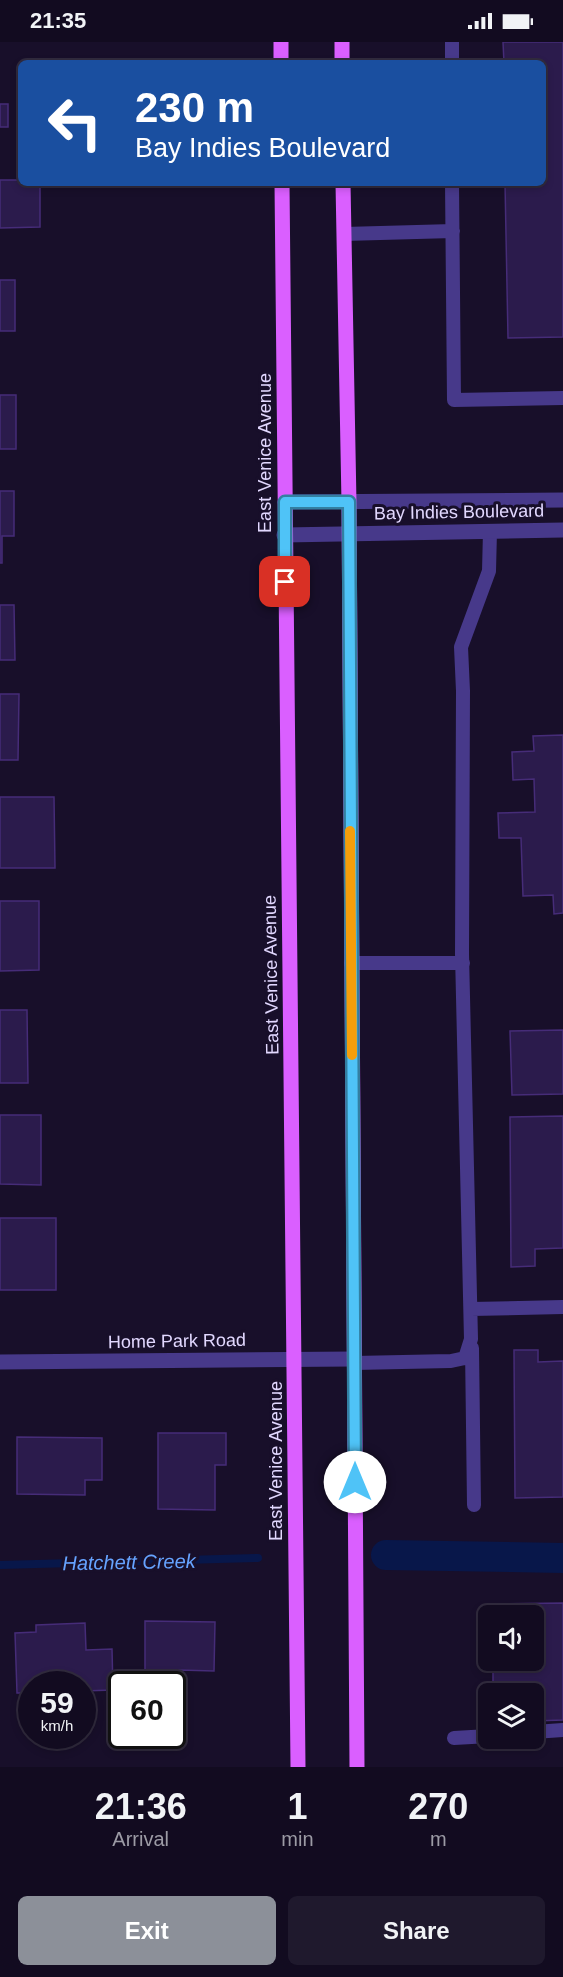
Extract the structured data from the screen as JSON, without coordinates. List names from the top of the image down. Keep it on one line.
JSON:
{"streets":{"main road":["East Venice Avenue"],"street":["Bay Indies Boulevard","Home Park Road"]},"crossings":[["East Venice Avenue","Bay Indies Boulevard"],["East Venice Avenue","Home Park Road"]],"water":["Hatchett Creek"],"page":{"status":"21:35","turn":["230 m","Bay Indies Boulevard"],"speed":"59 km/h","limit":"60","eta":["21:36","Arrival","1","min","270","m"],"buttons":["Exit","Share"]}}
